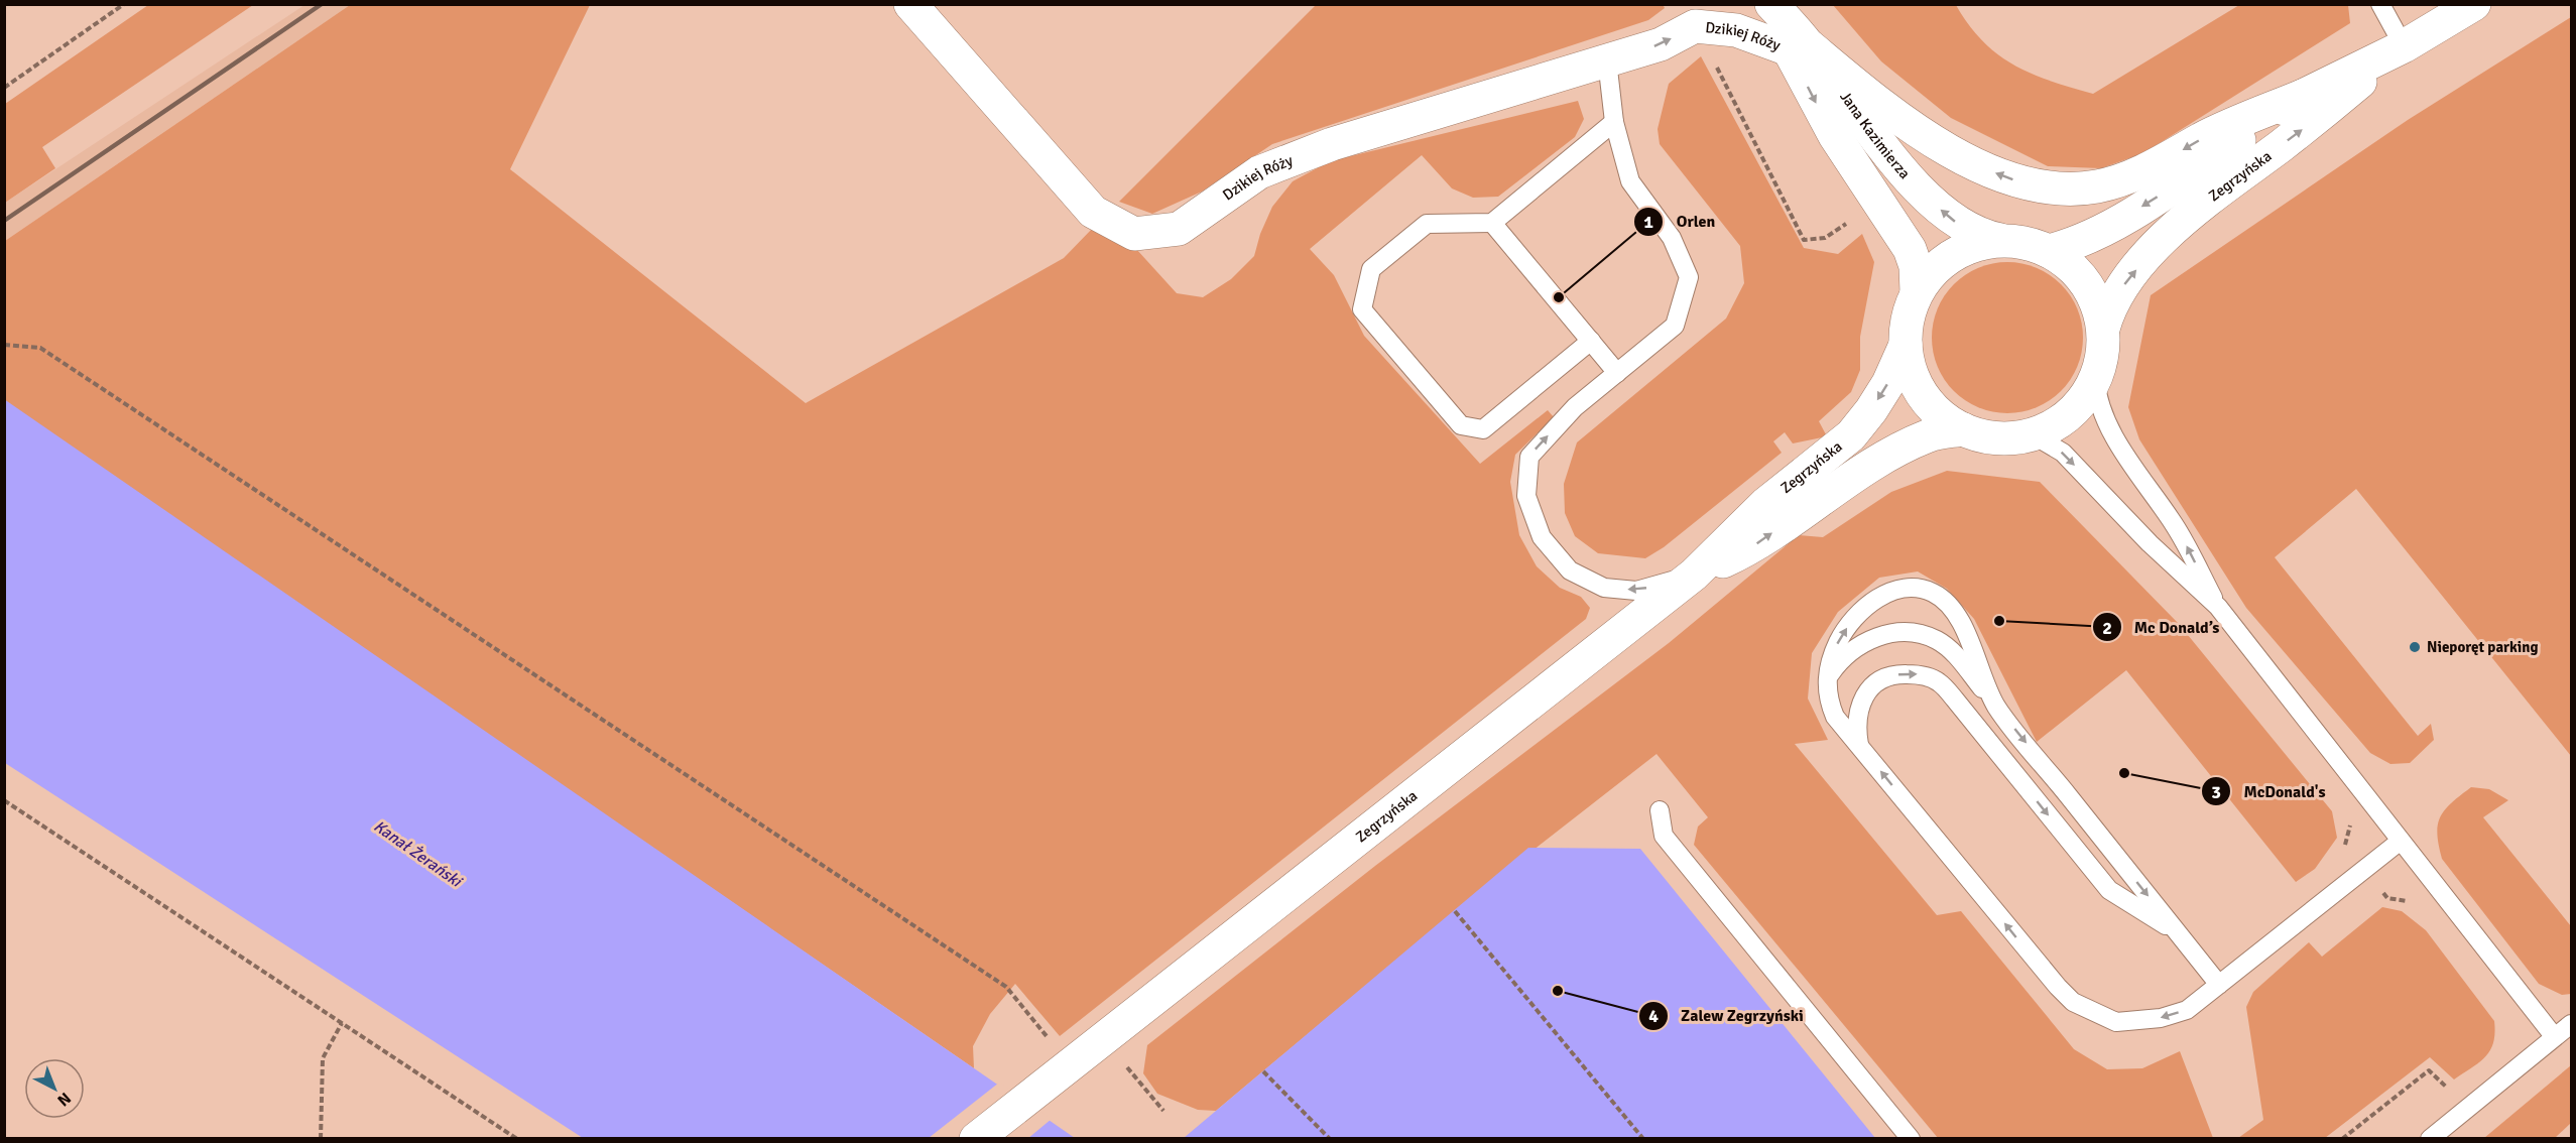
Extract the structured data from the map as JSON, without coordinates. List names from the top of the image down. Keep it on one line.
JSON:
{"streets":{"main road":["Dzikiej Róży","Jana Kazimierza","Zegrzyńska"]},"crossings":[["Dzikiej Róży","Jana Kazimierza"],["Jana Kazimierza","Zegrzyńska"]],"water":["Kanał Żerański"],"places":["Orlen","Mc Donald’s","Nieporęt parking","McDonald's","Zalew Zegrzyński"],"north":"bottom right"}
